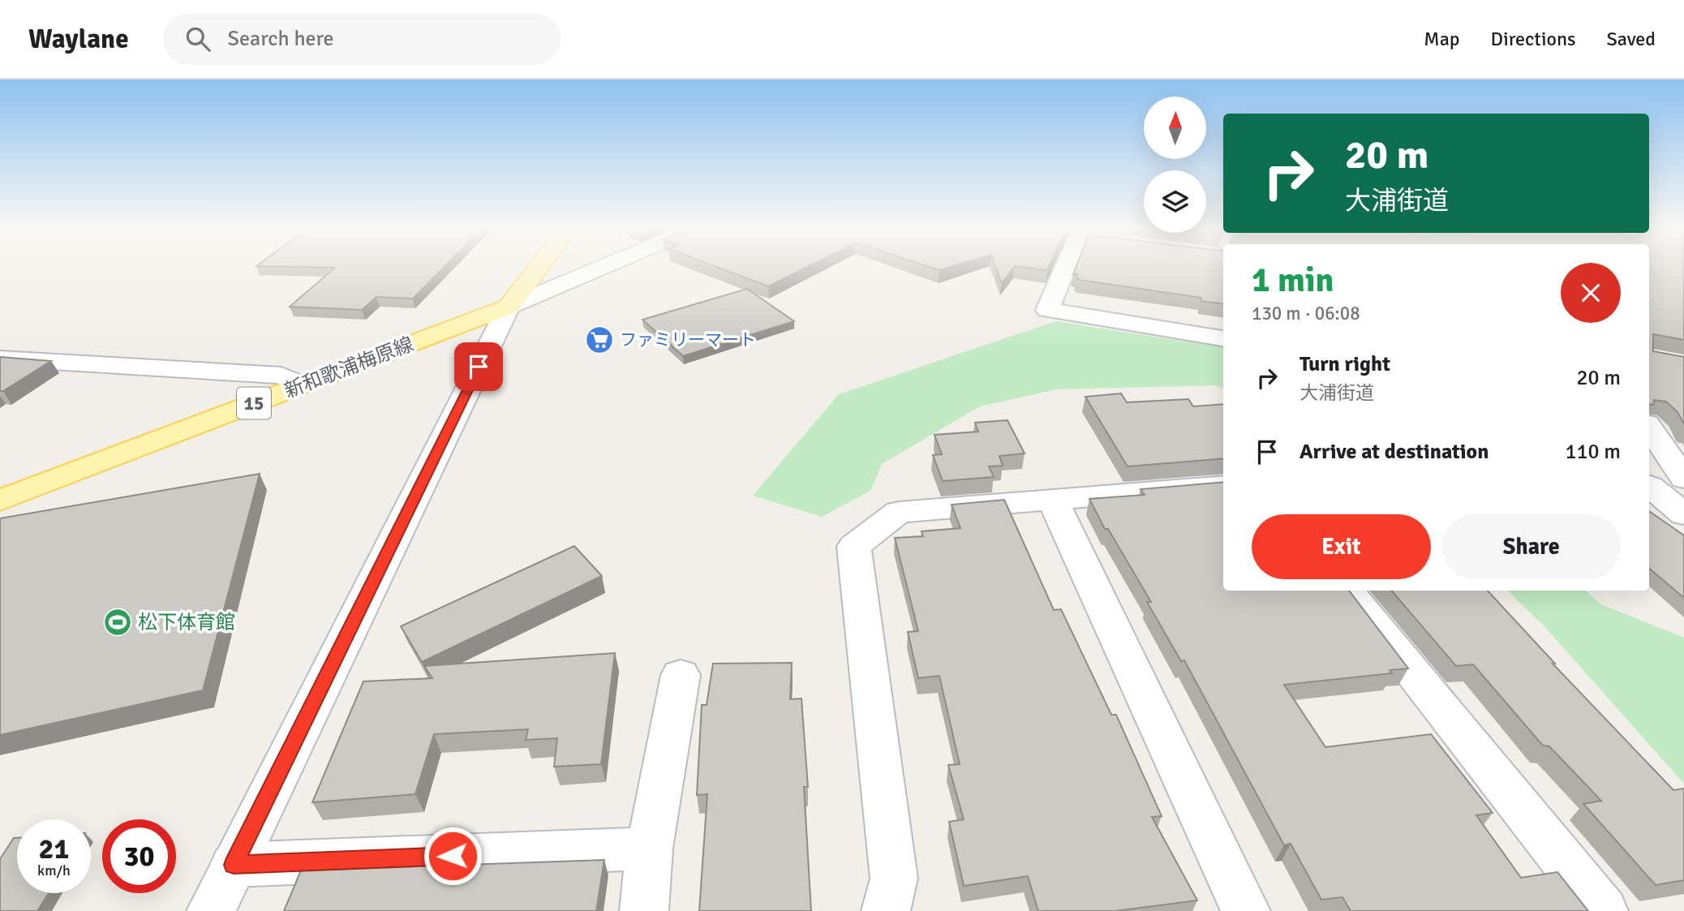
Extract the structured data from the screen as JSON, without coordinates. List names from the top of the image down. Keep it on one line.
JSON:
{"streets":{"main road":["新和歌浦梅原線","15"]},"places":{"supermarket":["ファミリーマート"],"sports":["松下体育館"]},"north":"top","page":{"header":"Waylane","search":"Search here","nav":["Map","Directions","Saved"],"turn":["20 m","大浦街道"],"heading":["1 min","130 m · 06:08"],"list":[{"name":"Turn right","note":"大浦街道","value":"20 m"},{"name":"Arrive at destination","value":"110 m"}],"buttons":["Exit","Share"],"speed":"21 km/h","limit":"30"}}
